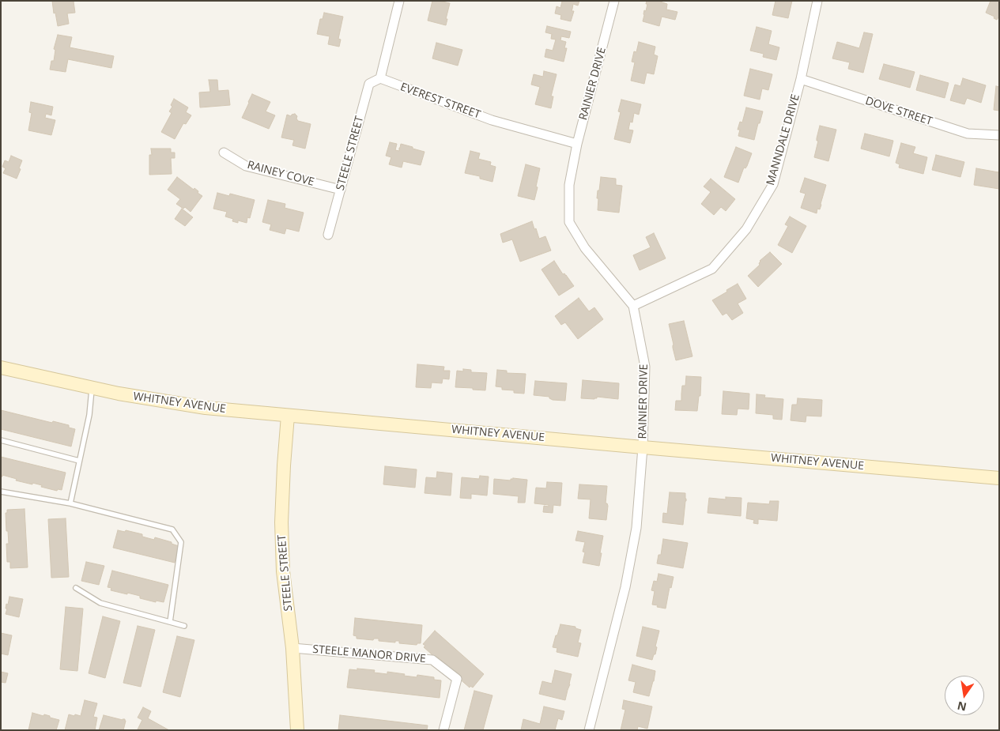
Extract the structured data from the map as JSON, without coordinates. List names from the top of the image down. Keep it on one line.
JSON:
{"streets":{"main road":["STEELE STREET","WHITNEY AVENUE"],"street":["RAINIER DRIVE","EVEREST STREET","DOVE STREET","MANNDALE DRIVE","RAINEY COVE","STEELE MANOR DRIVE"]},"crossings":[["RAINIER DRIVE","EVEREST STREET"],["RAINIER DRIVE","MANNDALE DRIVE"],["RAINIER DRIVE","WHITNEY AVENUE"],["EVEREST STREET","STEELE STREET"],["DOVE STREET","MANNDALE DRIVE"],["STEELE STREET","RAINEY COVE"],["STEELE STREET","WHITNEY AVENUE"],["STEELE STREET","STEELE MANOR DRIVE"]],"north":"bottom"}
